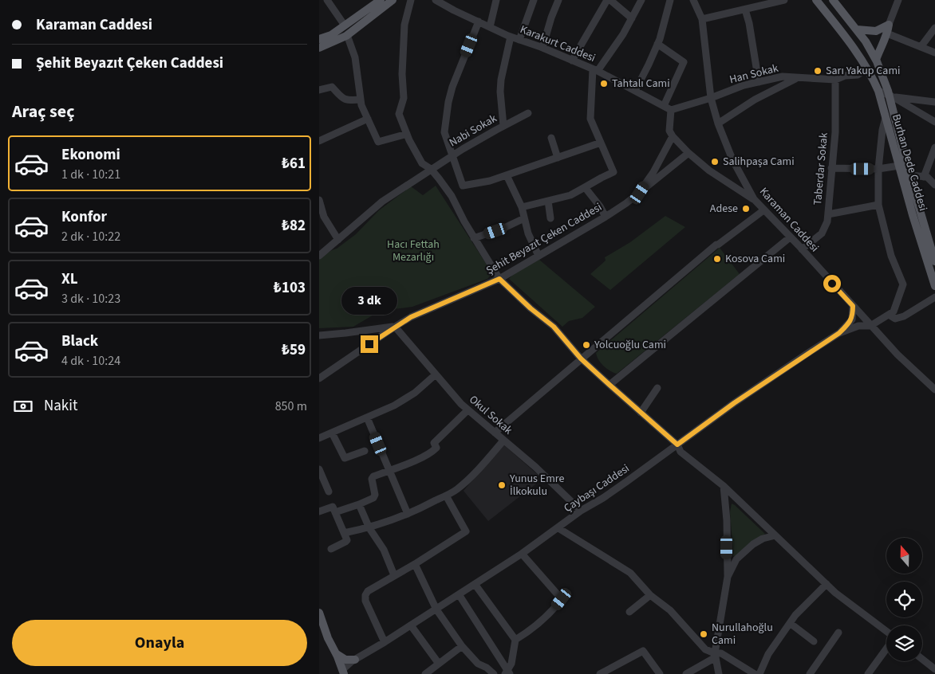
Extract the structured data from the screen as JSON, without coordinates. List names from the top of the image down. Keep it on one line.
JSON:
{"streets":{"main road":["Burhan Dede Caddesi"],"street":["Karakurt Caddesi","Han Sokak","Nabi Sokak","Taberdar Sokak","Karaman Caddesi","Şehit Beyazıt Çeken Caddesi","Okul Sokak","Çaybaşı Caddesi"]},"crossings":[["Karakurt Caddesi","Han Sokak"],["Han Sokak","Burhan Dede Caddesi"],["Han Sokak","Taberdar Sokak"],["Han Sokak","Karaman Caddesi"],["Taberdar Sokak","Karaman Caddesi"],["Şehit Beyazıt Çeken Caddesi","Okul Sokak"],["Okul Sokak","Çaybaşı Caddesi"]],"parks":["Hacı Fettah Mezarlığı"],"places":["Sarı Yakup Cami","Tahtalı Cami","Salihpaşa Cami","Adese","Kosova Cami","Yolcuoğlu Cami","Yunus Emre İlkokulu","Nurullahoğlu Cami"],"north":"top","page":{"banner":["Karaman Caddesi","Şehit Beyazıt Çeken Caddesi"],"heading":"Araç seç","list":[{"name":"Ekonomi","note":"1 dk · 10:21","value":"₺61"},{"name":"Konfor","note":"2 dk · 10:22","value":"₺82"},{"name":"XL","note":"3 dk · 10:23","value":"₺103"},{"name":"Black","note":"4 dk · 10:24","value":"₺59"}],"bubble":"3 dk","pay":["Nakit","850 m"],"buttons":"Onayla"}}
